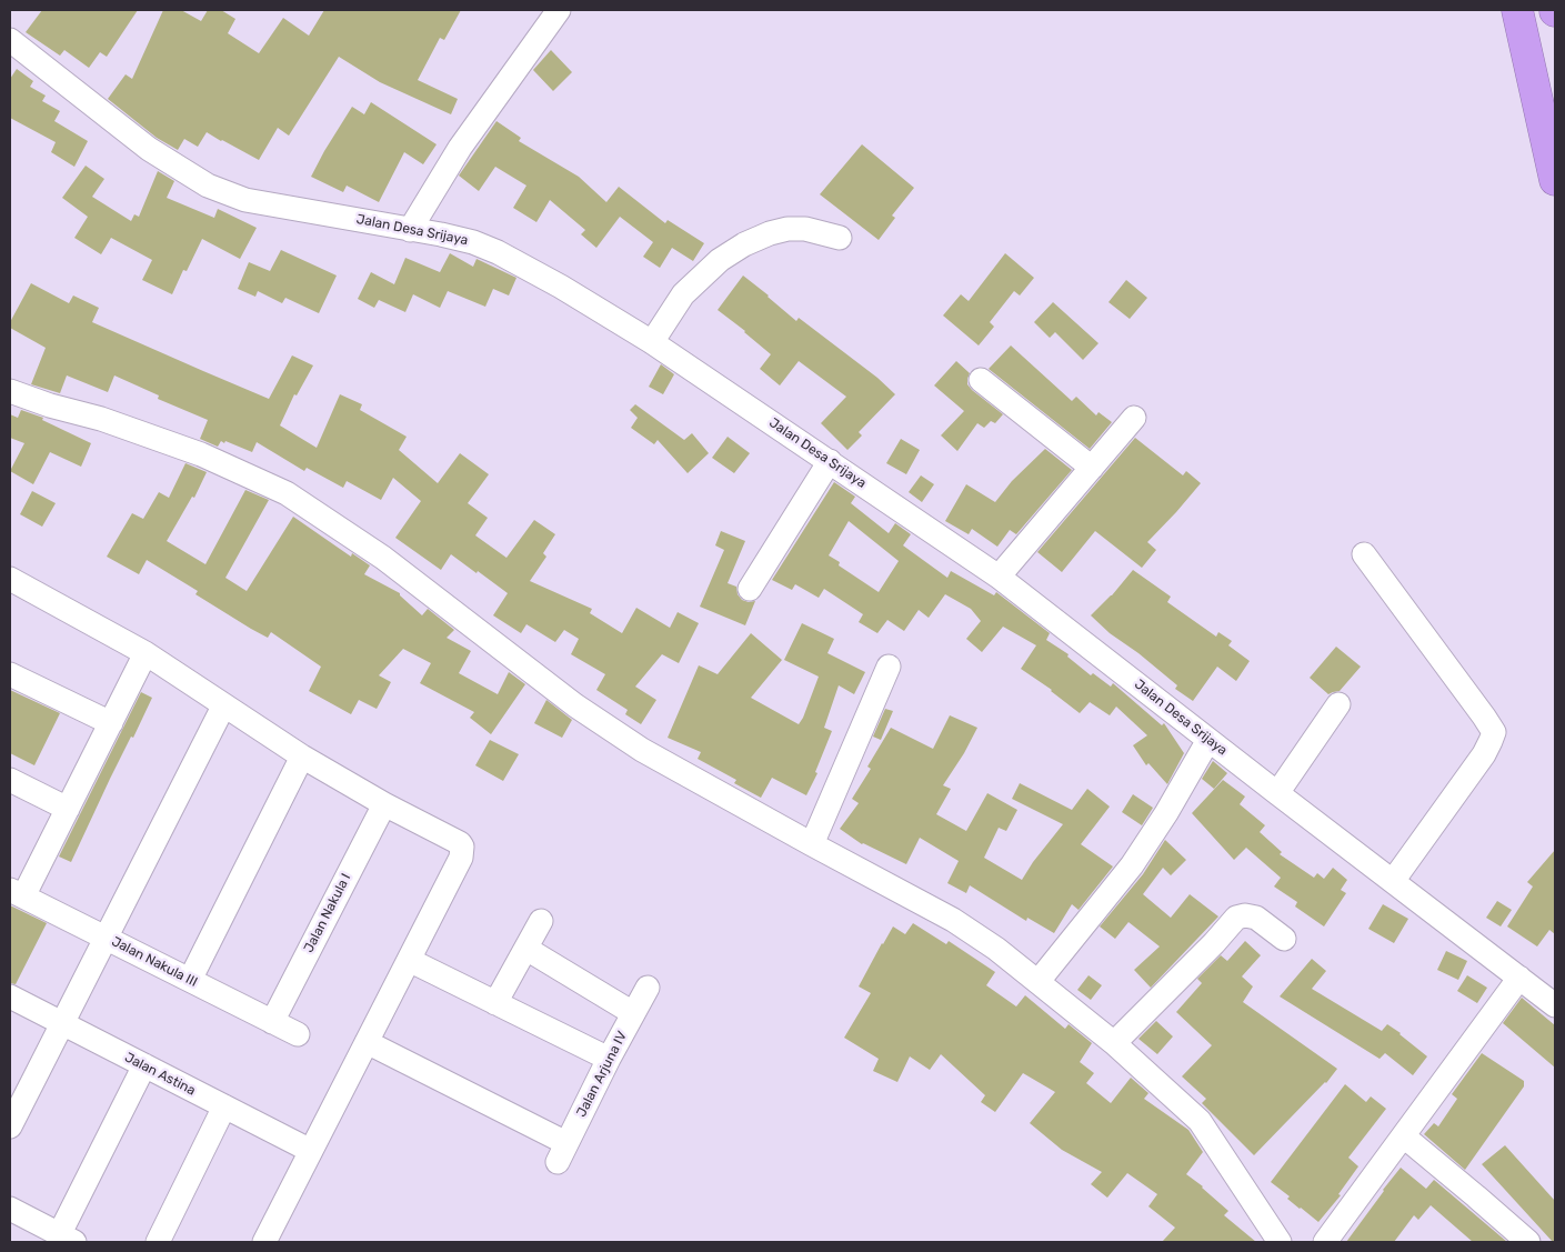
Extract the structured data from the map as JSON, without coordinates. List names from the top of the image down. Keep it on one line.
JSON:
{"streets":{"street":["Jalan Desa Srijaya","Jalan Nakula I","Jalan Nakula III","Jalan Astina","Jalan Arjuna IV"]},"crossings":[["Jalan Nakula I","Jalan Nakula III"]]}
